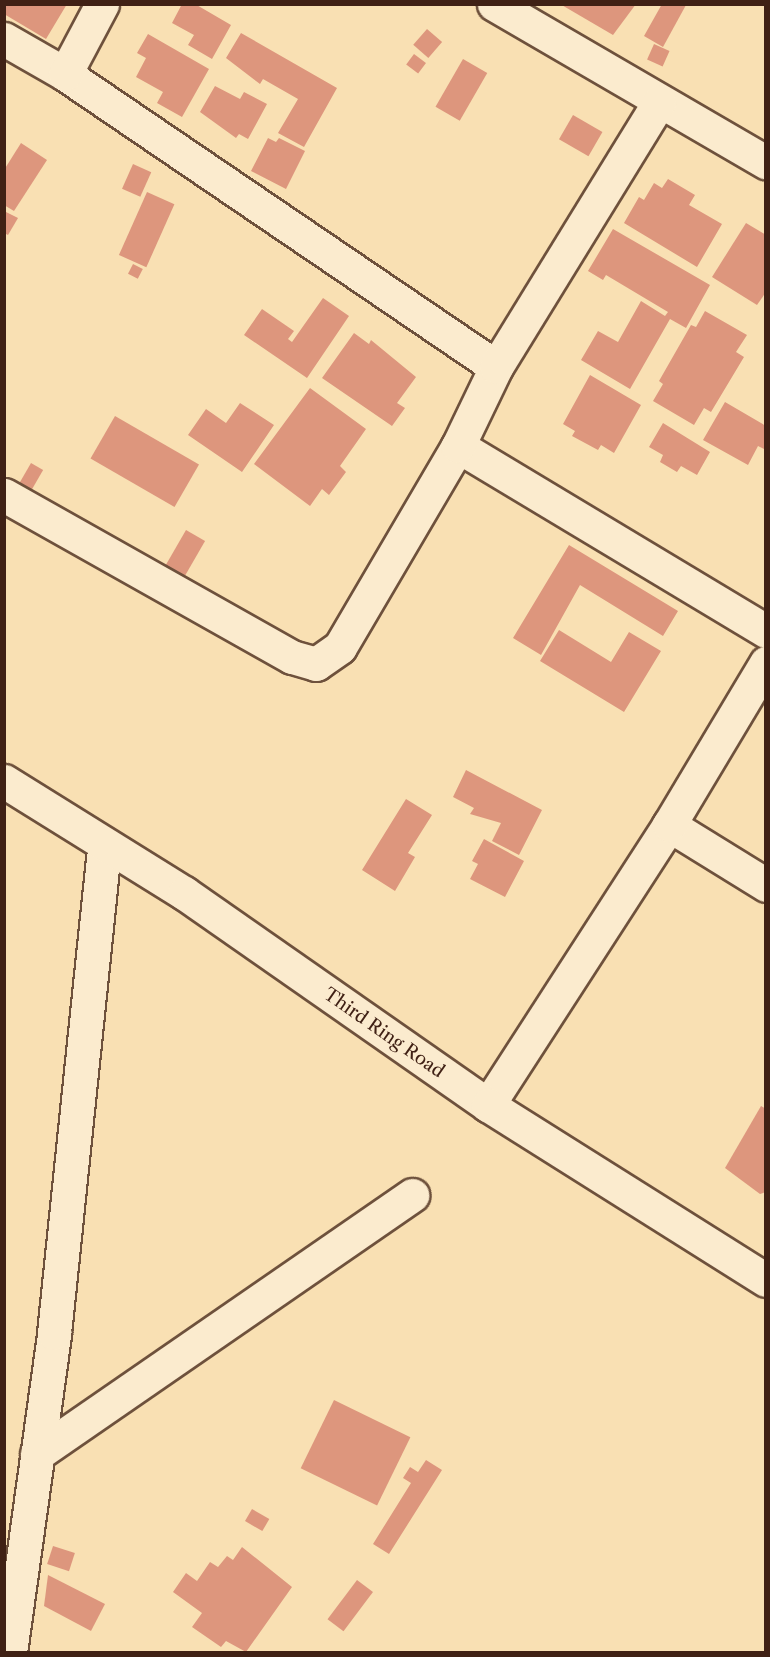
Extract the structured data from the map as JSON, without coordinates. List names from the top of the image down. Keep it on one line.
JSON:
{"streets":{"street":["Third Ring Road"]}}
